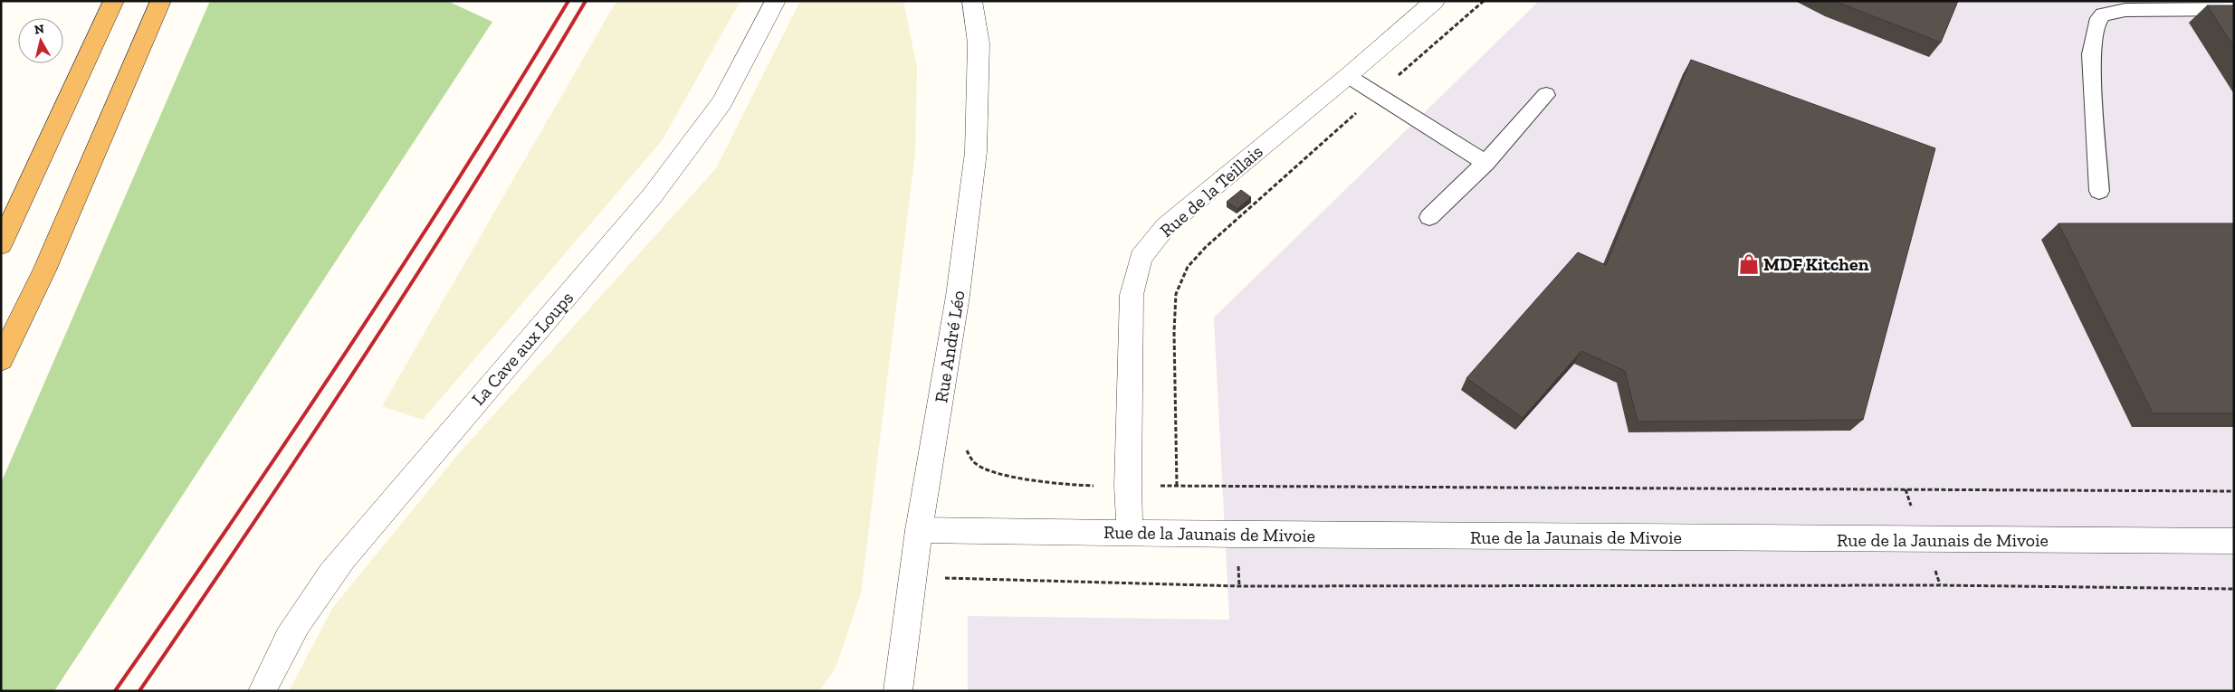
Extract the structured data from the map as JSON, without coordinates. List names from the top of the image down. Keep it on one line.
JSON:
{"streets":{"street":["Rue de la Teillais","Rue André Léo","La Cave aux Loups","Rue de la Jaunais de Mivoie"]},"crossings":[["Rue de la Teillais","Rue de la Jaunais de Mivoie"],["Rue André Léo","Rue de la Jaunais de Mivoie"]],"places":{"shop":["MDF Kitchen"]},"north":"top"}
